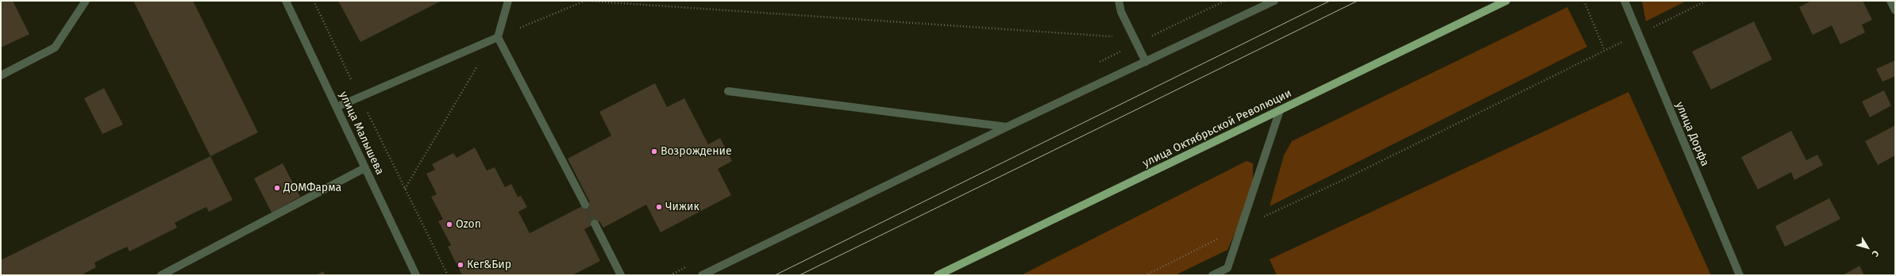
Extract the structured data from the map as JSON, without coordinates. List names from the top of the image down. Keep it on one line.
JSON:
{"streets":{"main road":["улица Октябрьской Революции"],"street":["улица Малышева","улица Дорфа"]},"places":["Возрождение","ДОМФарма","Чижик","Ozon","Кег&Бир"],"north":"bottom right"}
